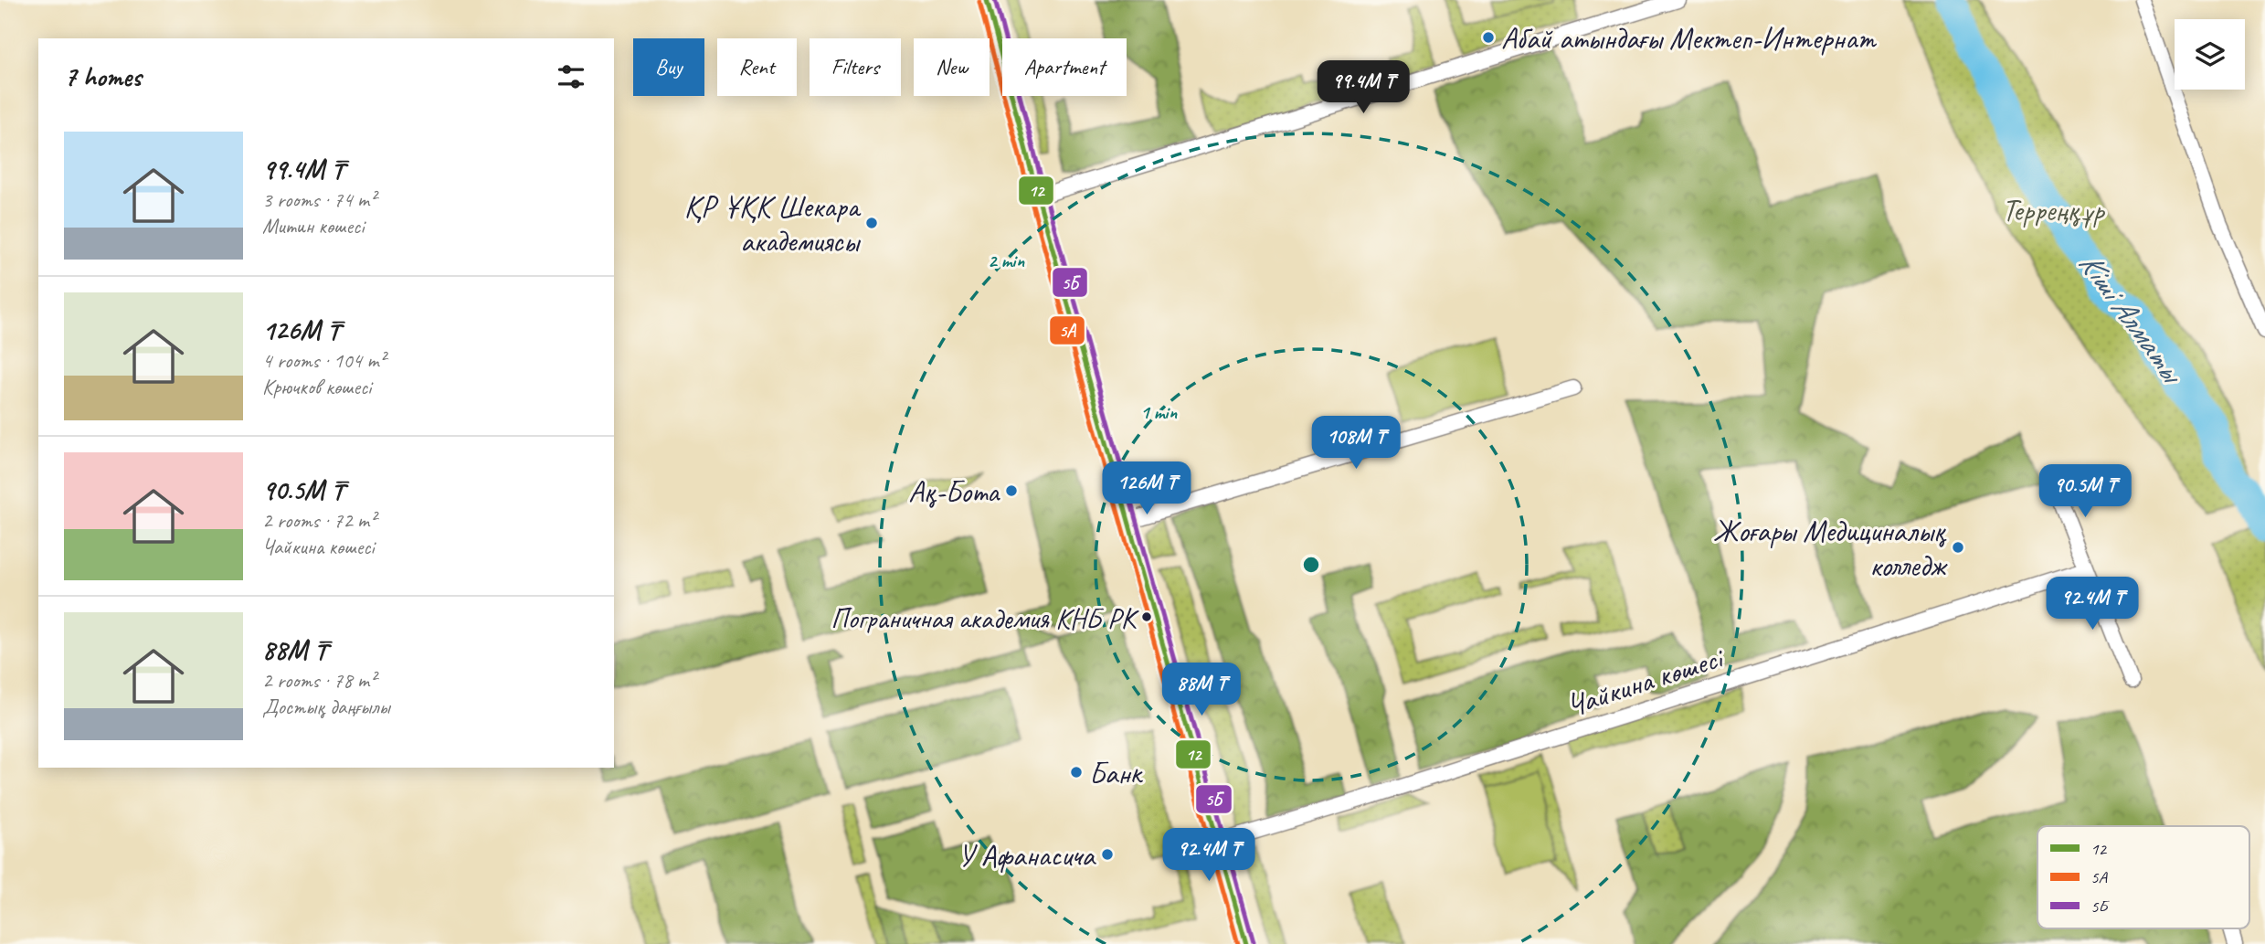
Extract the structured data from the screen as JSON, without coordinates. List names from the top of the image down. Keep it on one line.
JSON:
{"streets":{"street":["Чайкина көшесі"]},"water":["Кіші Алматы"],"parks":["Терреңқұр"],"places":["Абай атындағы Мектеп-Интернат","ҚР ҰҚК Шекара академиясы","Ақ-Бота","Жоғары Медициналық колледж","Пограничная академия КНБ РК","Банк","У Афанасича"],"lines":["transit line 12","transit line 5Б","transit line 5А"],"legend":["12","5А","5Б"],"page":{"chip":["Buy","Rent","Filters","New","Apartment"],"heading":"7 homes","price":["99.4M ₸","108M ₸","126M ₸","90.5M ₸","92.4M ₸","88M ₸","92.4M ₸"],"list":[{"name":"99.4M ₸","note":"3 rooms · 74 m² · Митин көшесі"},{"name":"126M ₸","note":"4 rooms · 104 m² · Крючков көшесі"},{"name":"90.5M ₸","note":"2 rooms · 72 m² · Чайкина көшесі"},{"name":"88M ₸","note":"2 rooms · 78 m² · Достық даңғылы"}]},"rings":["2 min","1 min"]}
